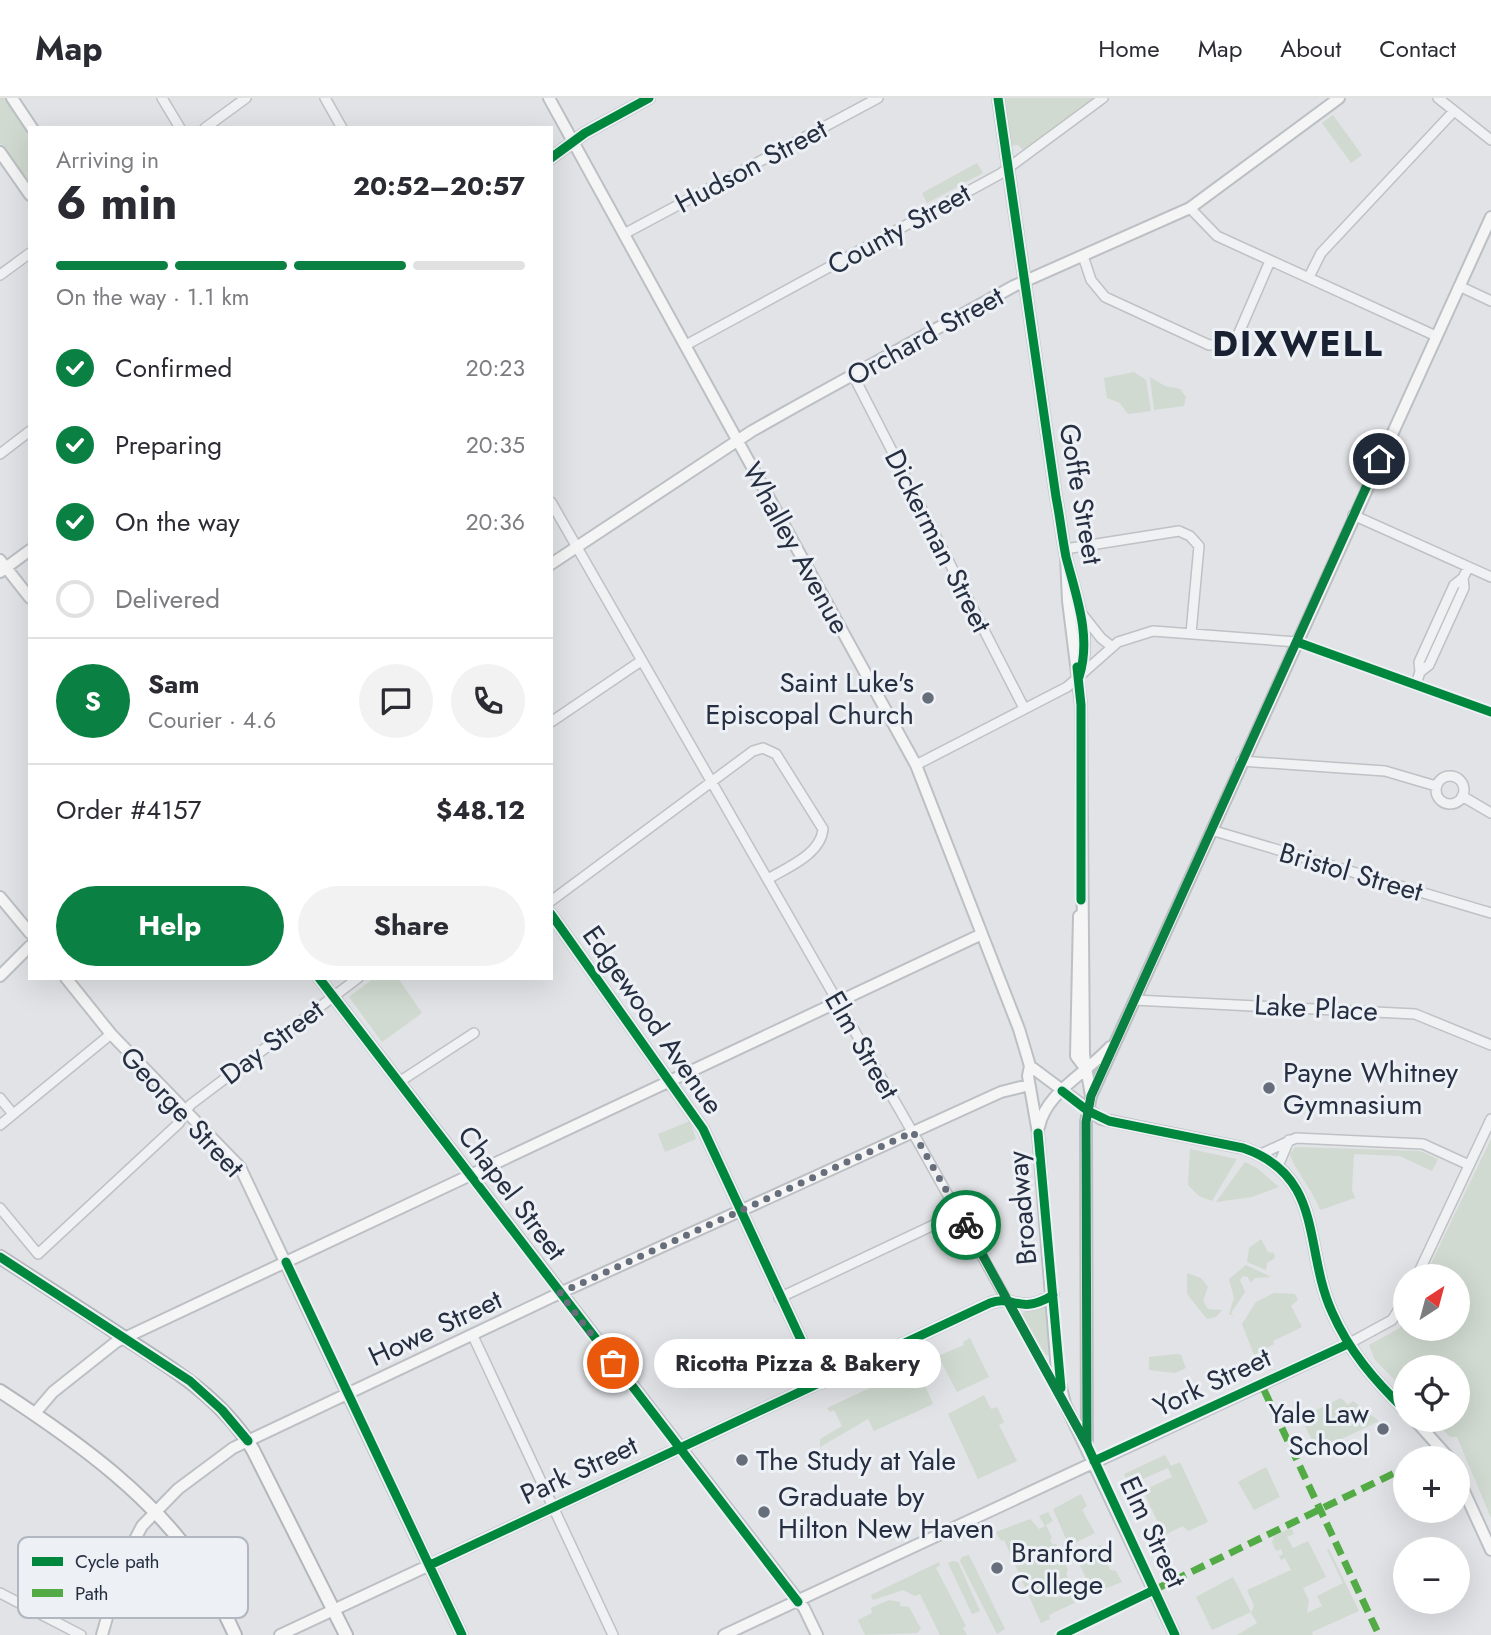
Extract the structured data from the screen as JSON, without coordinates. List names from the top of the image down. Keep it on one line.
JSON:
{"streets":{"main road":["Orchard Street","Goffe Street","Whalley Avenue","Edgewood Avenue","Elm Street","George Street","Chapel Street","Broadway","Howe Street","York Street","Park Street"],"street":["Hudson Street","County Street","Dickerman Street","Bristol Street","Lake Place","Day Street"]},"crossings":[["Hudson Street","Whalley Avenue"],["County Street","Goffe Street"],["County Street","Whalley Avenue"],["Orchard Street","Goffe Street"],["Orchard Street","Dickerman Street"],["Orchard Street","Whalley Avenue"],["Orchard Street","Elm Street"],["Whalley Avenue","Broadway"],["Whalley Avenue","Howe Street"],["Edgewood Avenue","Howe Street"],["Edgewood Avenue","Park Street"],["Day Street","George Street"],["Day Street","Chapel Street"],["Elm Street","Broadway"],["Elm Street","Howe Street"],["Elm Street","York Street"],["Elm Street","Park Street"],["George Street","Howe Street"],["George Street","Park Street"],["Chapel Street","Howe Street"],["Chapel Street","York Street"],["Chapel Street","Park Street"],["Broadway","Park Street"]],"districts":["DIXWELL"],"places":["Saint Luke's Episcopal Church","Payne Whitney Gymnasium","Ricotta Pizza & Bakery","Yale Law School","The Study at Yale","Graduate by Hilton New Haven","Branford College"],"legend":["Cycle path","Path"],"north":"top right","page":{"header":"Map","nav":["Home","Map","About","Contact"],"heading":["6 min","Arriving in","20:52–20:57"],"panel":["Sam","Courier · 4.6","Order #4157","$48.12"],"bar":"On the way · 1.1 km","list":[["Confirmed","20:23"],["Preparing","20:35"],["On the way","20:36"],"Delivered"],"round":"S","buttons":["Help","Share"],"map_buttons":["+","−"],"bubble":"Ricotta Pizza & Bakery"}}
